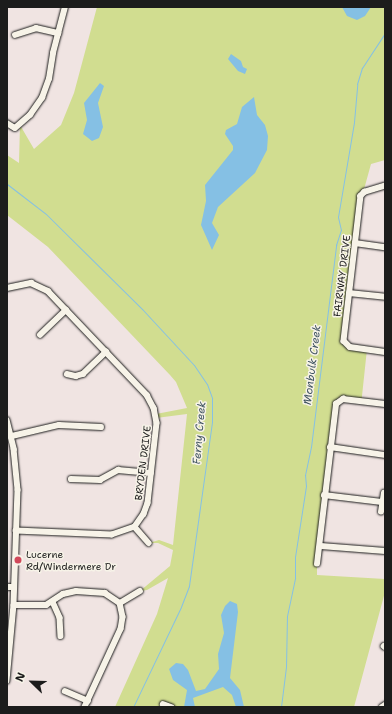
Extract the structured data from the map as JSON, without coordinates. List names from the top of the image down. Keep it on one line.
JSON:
{"streets":{"street":["FAIRWAY DRIVE","BRYDEN DRIVE"]},"water":["Monbulk Creek","Ferny Creek"],"places":["Lucerne Rd/Windermere Dr"],"north":"top left"}
